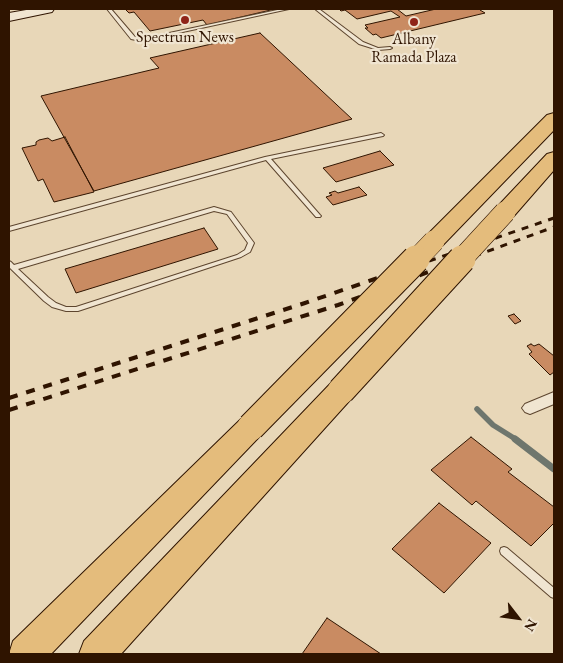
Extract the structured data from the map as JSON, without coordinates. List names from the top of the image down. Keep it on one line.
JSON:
{"places":["Spectrum News","Albany Ramada Plaza"],"north":"bottom right"}
